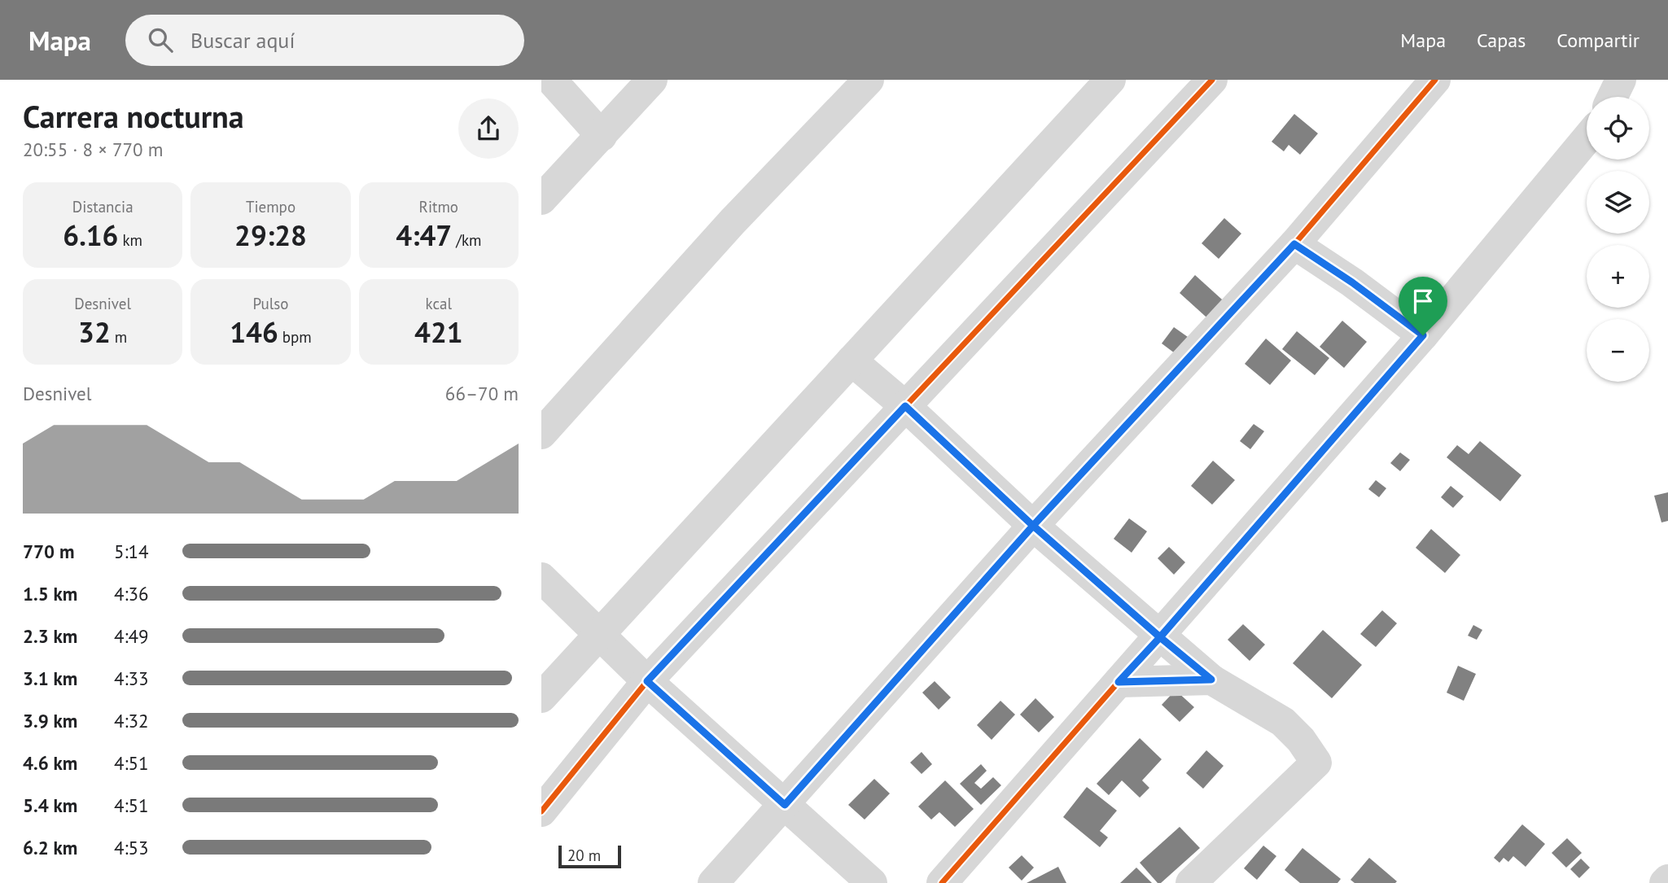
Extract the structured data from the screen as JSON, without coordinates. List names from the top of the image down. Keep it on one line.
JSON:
{"scale_bar":"20 m","page":{"header":"Mapa","search":"Buscar aquí","nav":["Mapa","Capas","Compartir"],"heading":["Carrera nocturna","20:55 · 8 × 770 m"],"map_buttons":["+","−"],"stats":[["Distancia","6.16 km"],["Tiempo","29:28"],["Ritmo","4:47 /km"],["Desnivel","32 m"],["Pulso","146 bpm"],["kcal","421"]],"chart":["Desnivel","66–70 m"],"list":[{"name":"770 m","note":"5:14"},{"name":"1.5 km","note":"4:36"},{"name":"2.3 km","note":"4:49"},{"name":"3.1 km","note":"4:33"},{"name":"3.9 km","note":"4:32"},{"name":"4.6 km","note":"4:51"},{"name":"5.4 km","note":"4:51"},{"name":"6.2 km","note":"4:53"}],"scale":"20 m"}}
